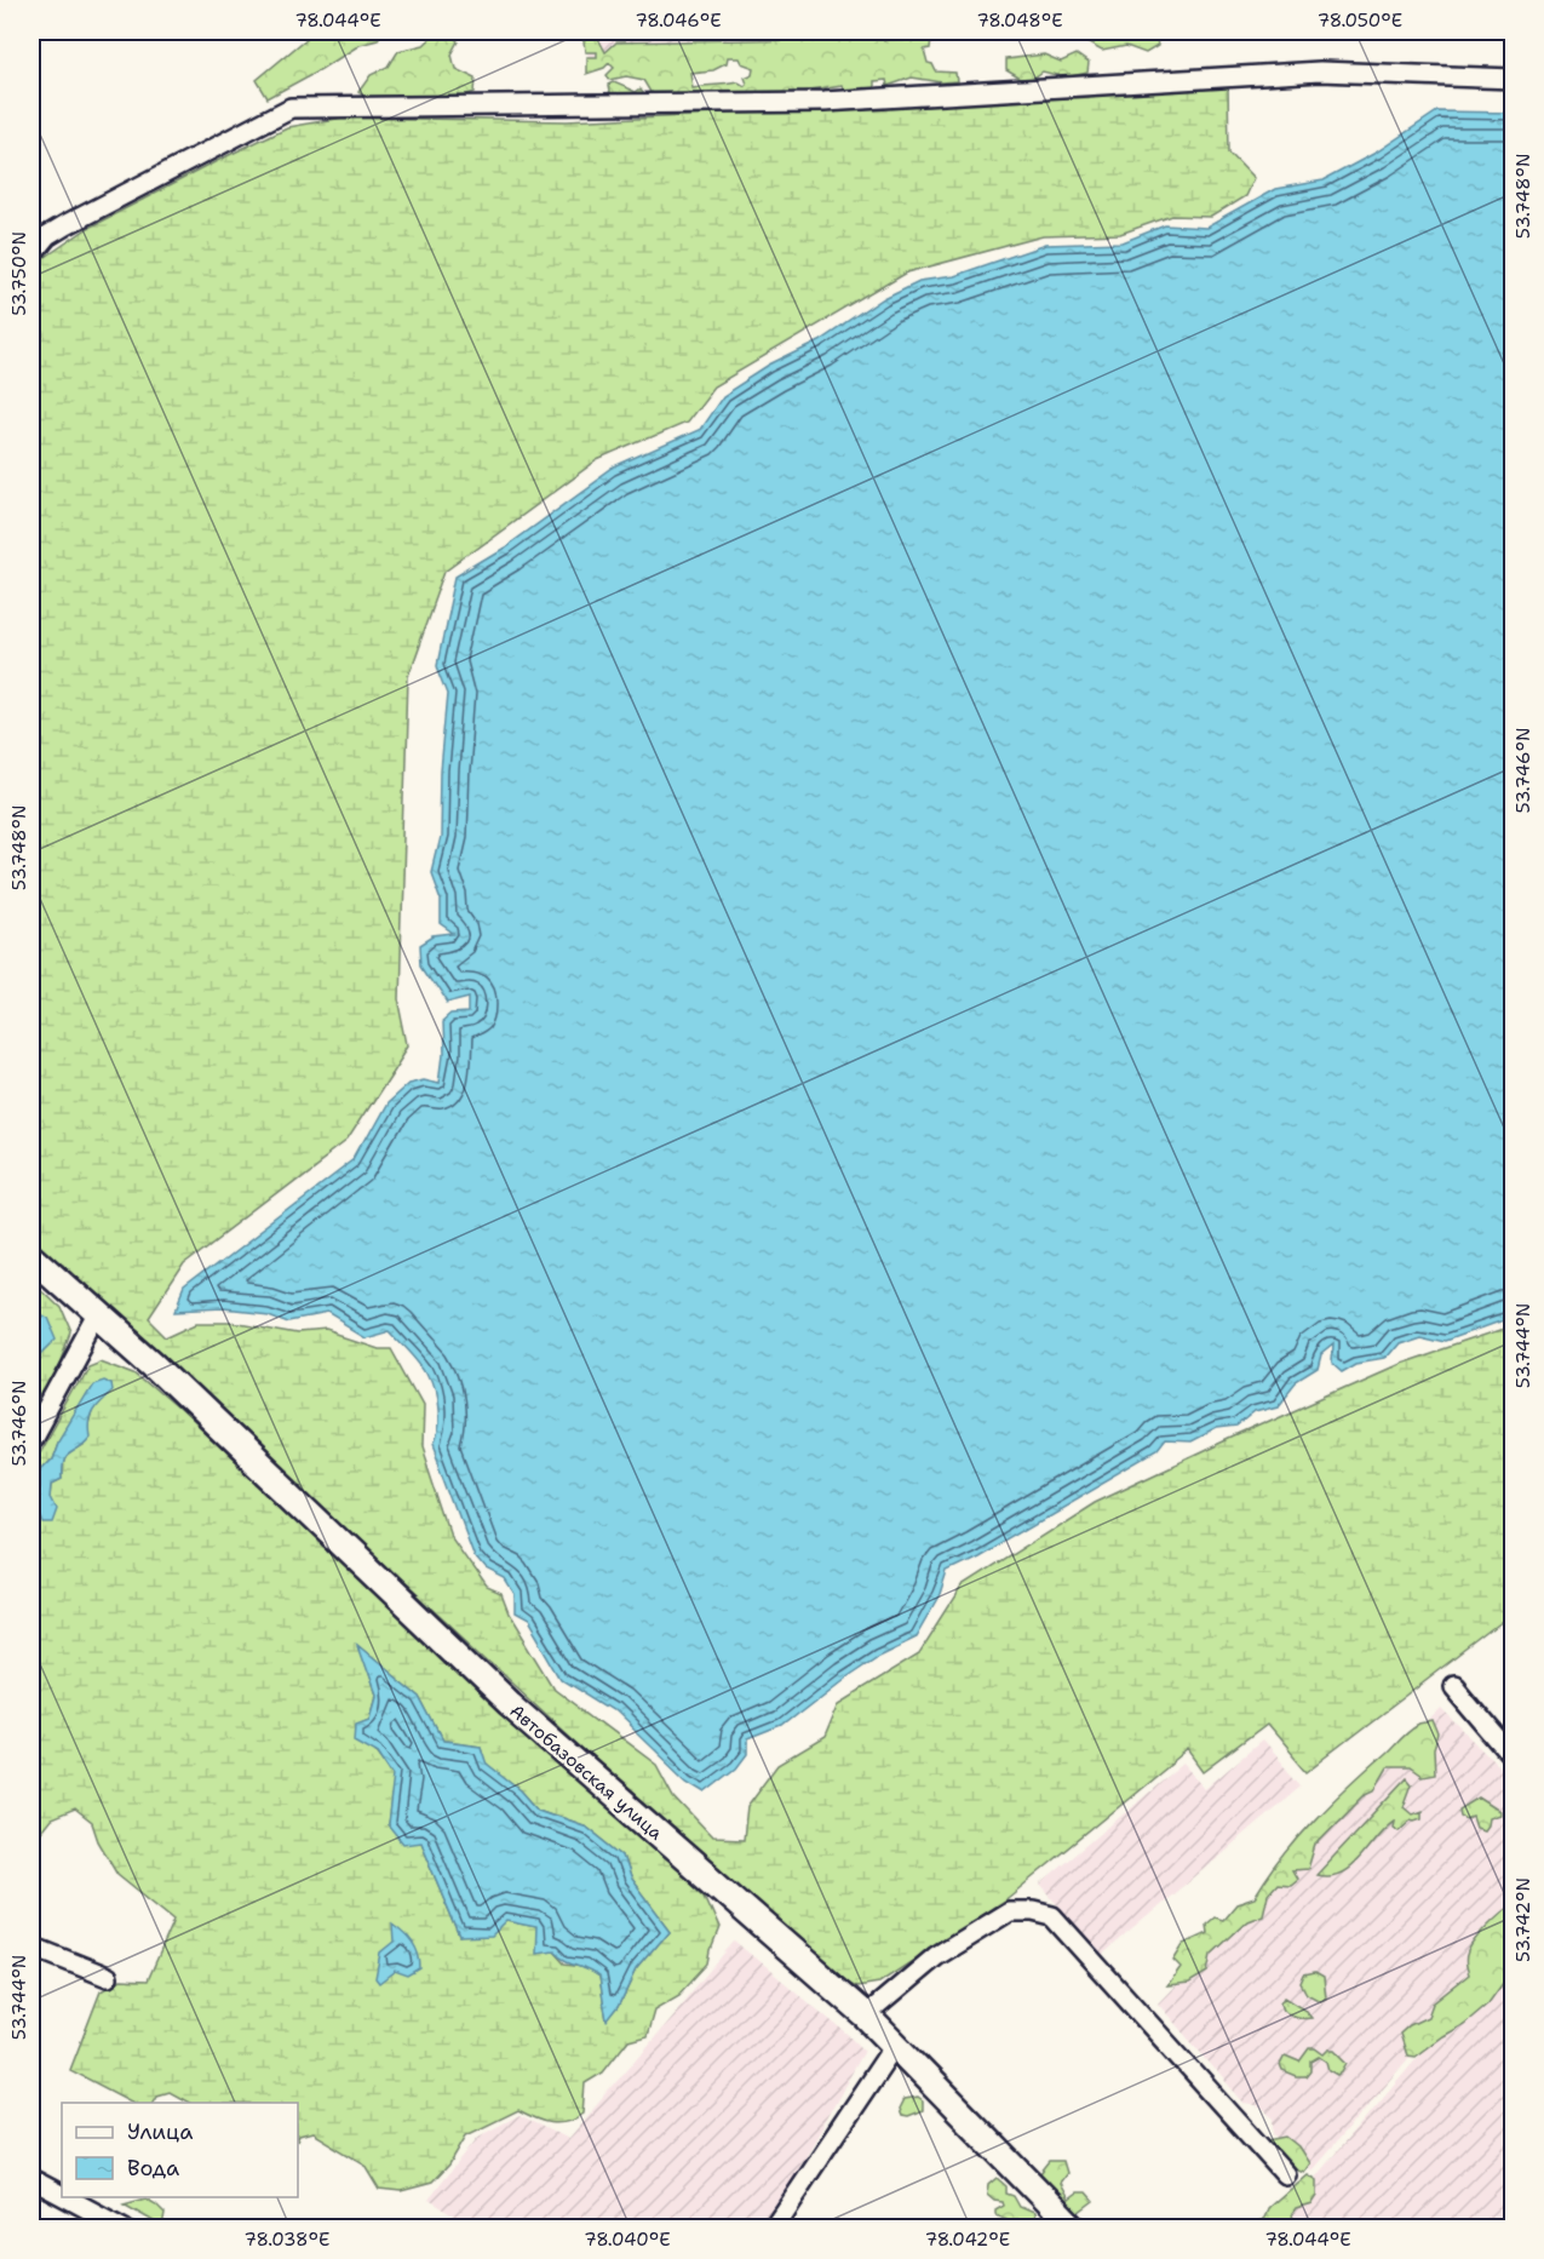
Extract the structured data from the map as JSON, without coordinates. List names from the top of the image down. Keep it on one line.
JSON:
{"streets":{"street":["Автобазовская улица"]},"legend":["Улица","Вода"],"coordinates":["78.044°E","78.046°E","78.048°E","78.050°E","53.748°N","53.750°N","53.746°N","53.744°N","53.742°N","78.038°E","78.040°E","78.042°E"]}
